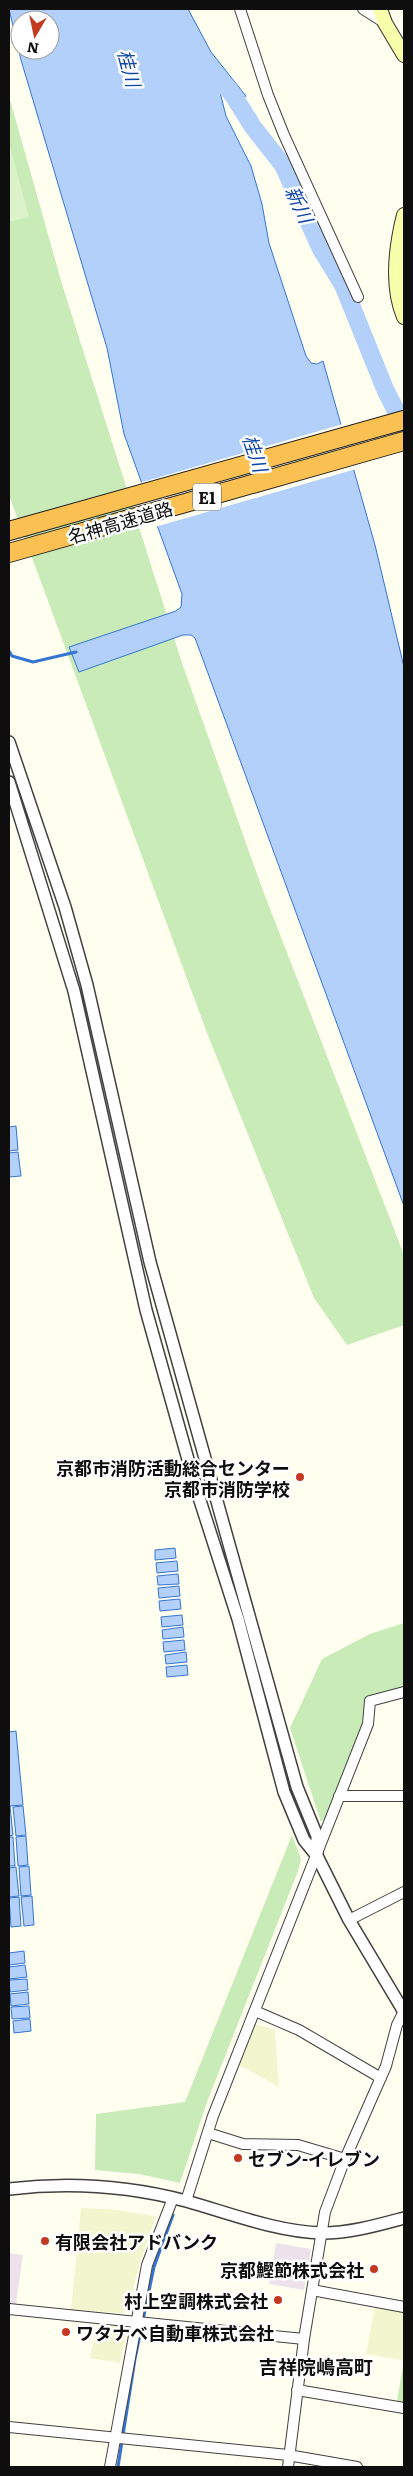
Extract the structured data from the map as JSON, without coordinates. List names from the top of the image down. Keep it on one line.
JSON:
{"streets":{"highway":["E1","名神高速道路"]},"districts":["吉祥院嶋高町"],"water":["桂川","新川"],"places":["京都市消防活動総合センター 京都市消防学校","セブン-イレブン","有限会社アドバンク","京都鰹節株式会社","村上空調株式会社","ワタナベ自動車株式会社"],"north":"bottom"}
